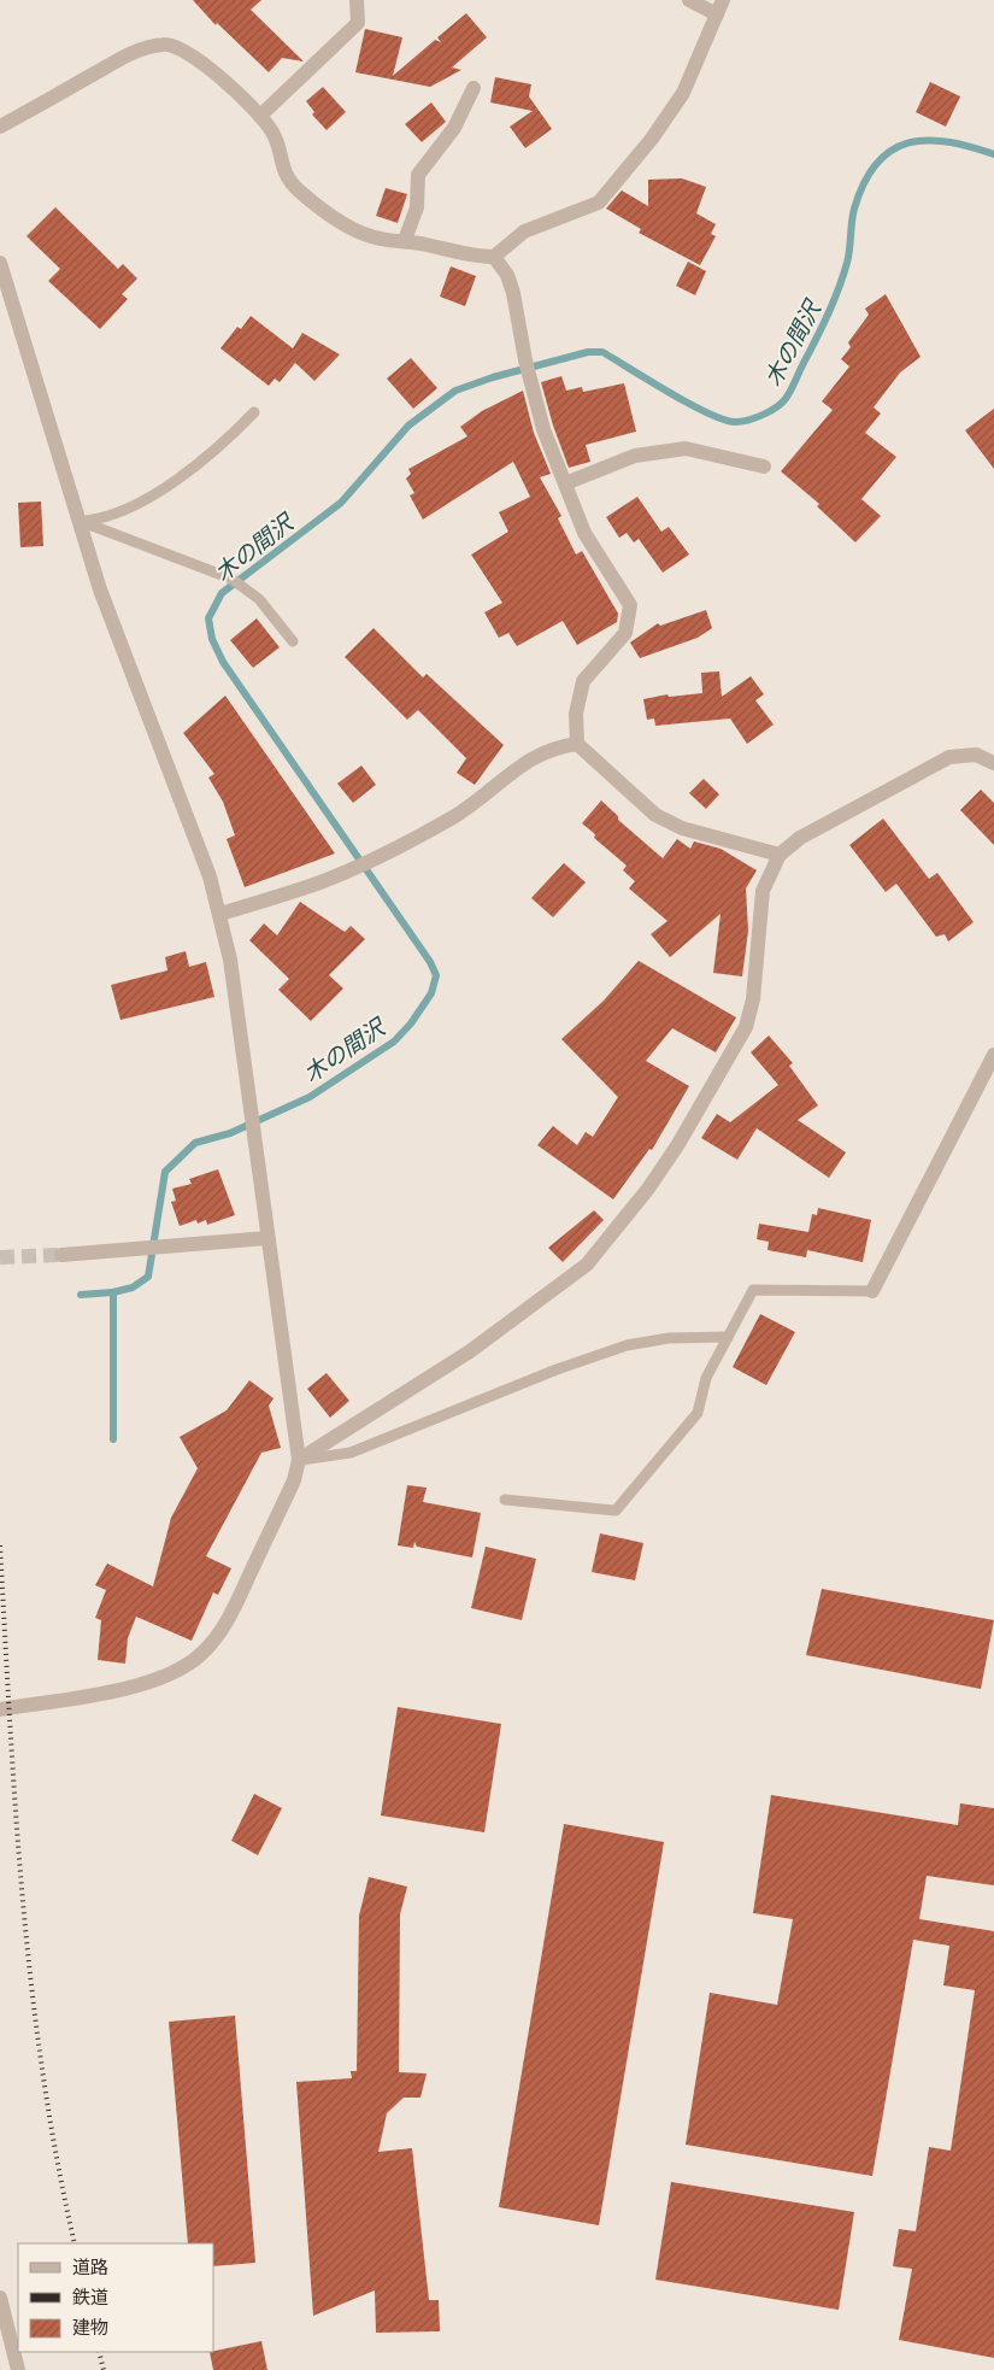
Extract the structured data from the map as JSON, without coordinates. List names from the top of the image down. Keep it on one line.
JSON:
{"water":["木の間沢"],"legend":["道路","鉄道","建物"]}
